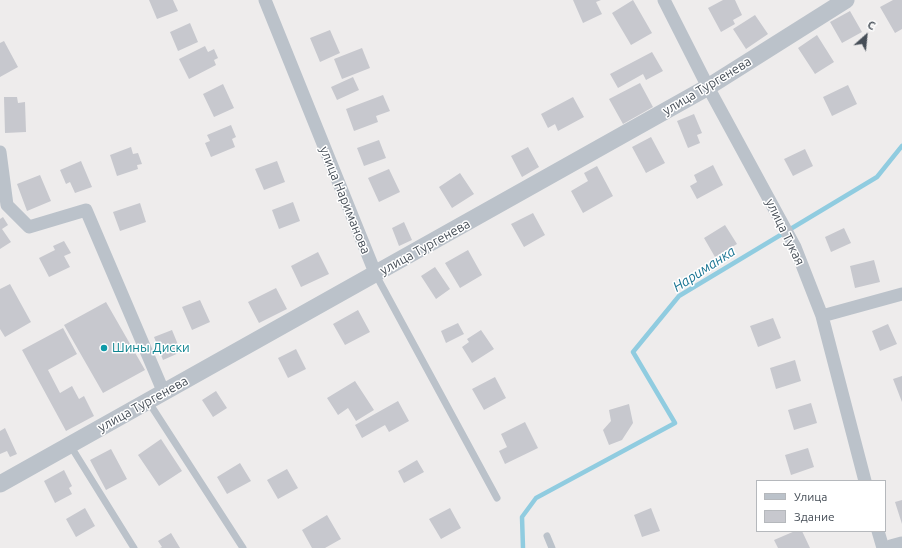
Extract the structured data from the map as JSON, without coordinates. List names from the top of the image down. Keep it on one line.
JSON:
{"streets":{"street":["улица Тургенева","улица Нариманова","улица Тукая"]},"crossings":[["улица Тургенева","улица Нариманова"],["улица Тургенева","улица Тукая"]],"water":["Нариманка"],"places":["Шины Диски"],"legend":["Улица","Здание"],"north":"top right"}
